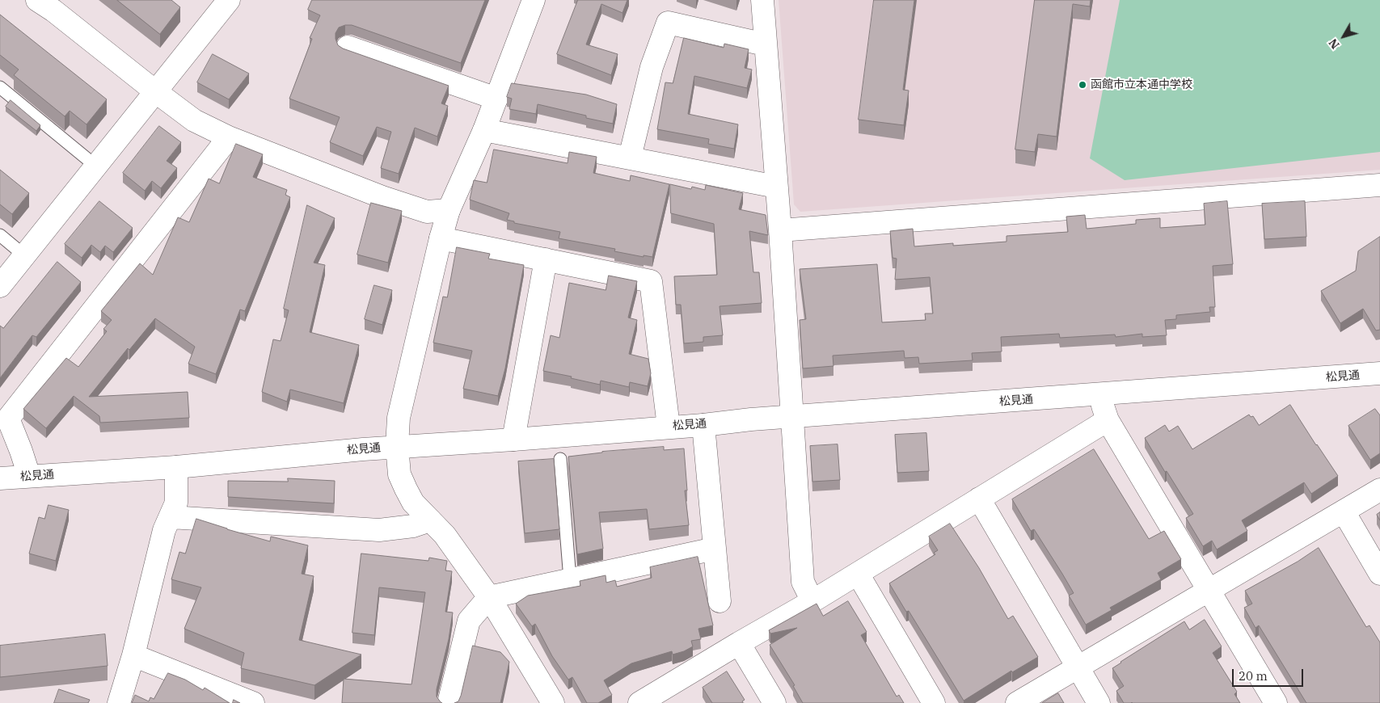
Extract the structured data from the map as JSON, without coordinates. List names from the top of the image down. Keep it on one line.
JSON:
{"streets":{"street":["松見通"]},"places":["函館市立本通中学校"],"scale_bar":"20 m","north":"bottom left"}
